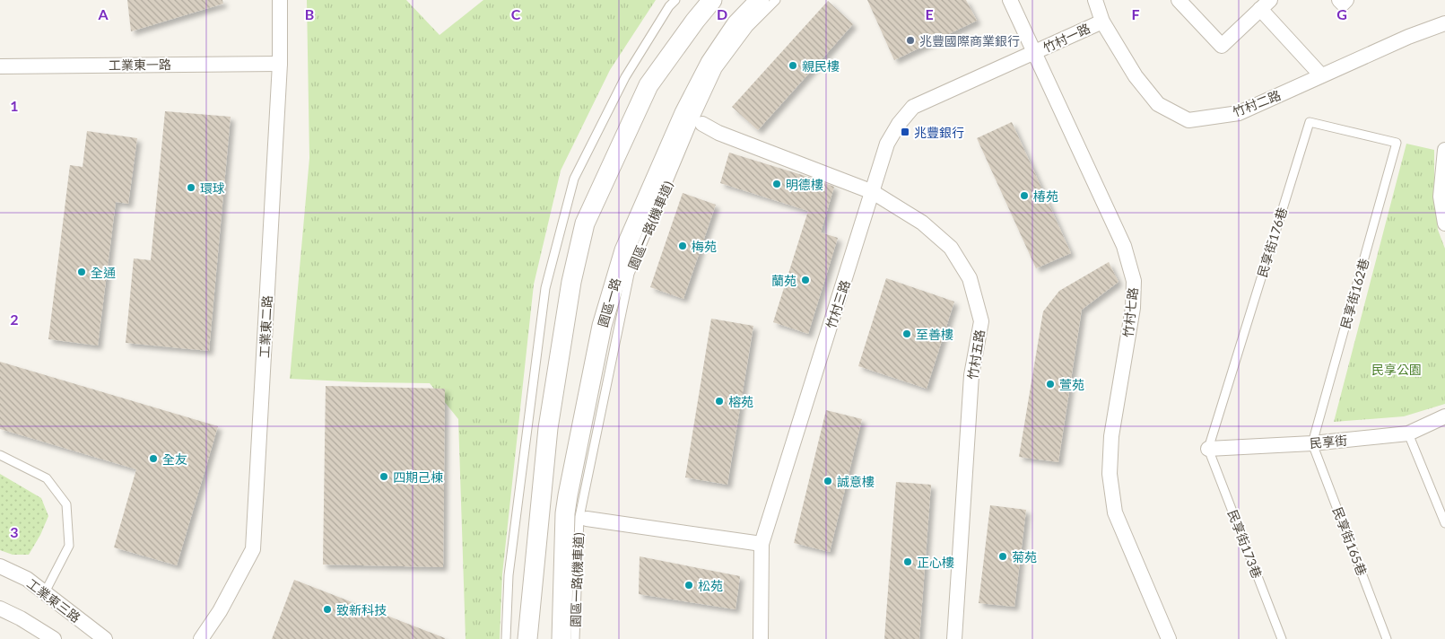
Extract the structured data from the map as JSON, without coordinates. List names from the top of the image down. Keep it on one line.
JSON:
{"streets":{"street":["竹村一路","工業東一路","竹村二路","園區一路","竹村三路","竹村七路","工業東二路","竹村五路","民享街","工業東三路"],"lane":["園區一路(機車道)","民享街176巷","民享街162巷","民享街165巷","民享街173巷"]},"crossings":[["竹村一路","竹村二路"],["竹村一路","竹村三路"],["竹村一路","竹村七路"],["工業東一路","工業東二路"],["民享街176巷","民享街162巷"],["民享街176巷","民享街"],["民享街176巷","民享街173巷"],["民享街162巷","民享街"],["民享街162巷","民享街165巷"],["竹村三路","竹村七路"],["竹村三路","竹村五路"],["民享街","民享街165巷"],["民享街","民享街173巷"]],"parks":["民享公園"],"places":{"other":["兆豐國際商業銀行","親民樓","明德樓","環球","椿苑","梅苑","全通","蘭苑","至善樓","萱苑","榕苑","全友","四期己棟","誠意樓","菊苑","正心樓","松苑","致新科技"],"transit":["兆豐銀行"]},"grid":{"columns":["A","B","C","D","E","F","G"],"rows":["1","2","3"]}}
